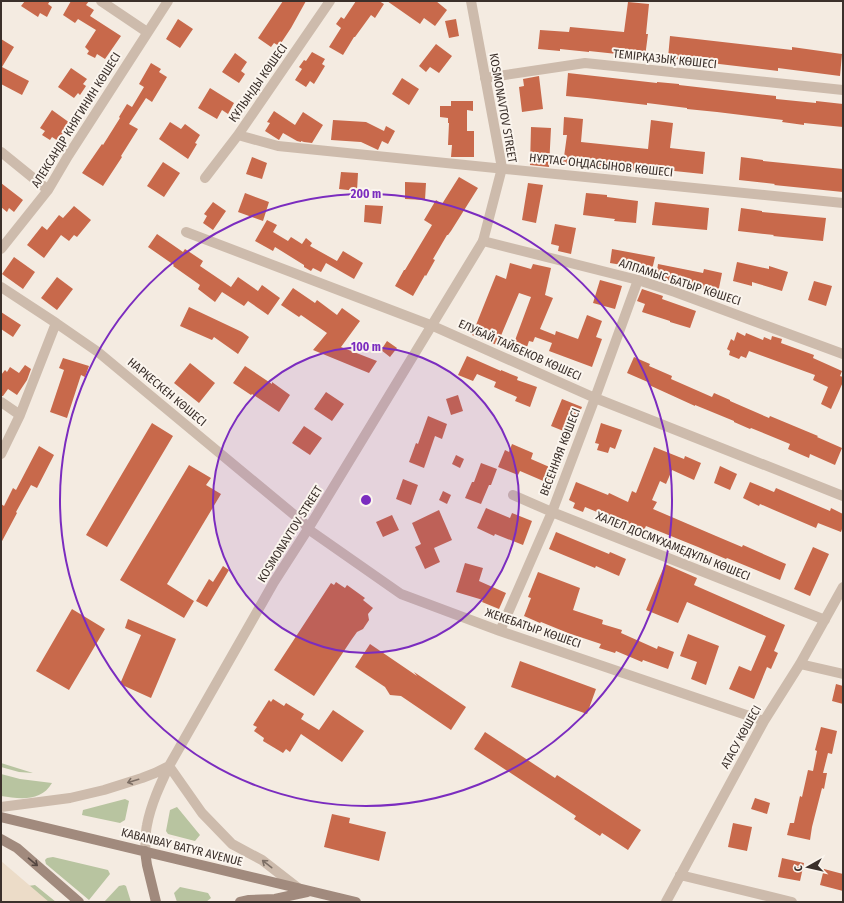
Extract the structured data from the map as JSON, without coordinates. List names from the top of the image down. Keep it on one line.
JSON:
{"streets":{"main road":["KABANBAY BATYR AVENUE"],"street":["ТЕМІРҚАЗЫҚ КӨШЕСІ","ҚҰЛЫНДЫ КӨШЕСІ","KOSMONAVTOV STREET","АЛЕКСАНДР КНЯГИНИН КӨШЕСІ","НҰРТАС ОҢДАСЫНОВ КӨШЕСІ","АЛПАМЫС БАТЫР КӨШЕСІ","ЕЛУБАЙ ТАЙБЕКОВ КӨШЕСІ","НАРКЕСКЕН КӨШЕСІ","ВЕСЕННЯЯ КӨШЕСІ","ХАЛЕЛ ДОСМҰХАМЕДҰЛЫ КӨШЕСІ","ЖЕКЕБАТЫР КӨШЕСІ","АТАСУ КӨШЕСІ"]},"crossings":[["ТЕМІРҚАЗЫҚ КӨШЕСІ","KOSMONAVTOV STREET"],["ҚҰЛЫНДЫ КӨШЕСІ","НҰРТАС ОҢДАСЫНОВ КӨШЕСІ"],["KOSMONAVTOV STREET","НҰРТАС ОҢДАСЫНОВ КӨШЕСІ"],["KOSMONAVTOV STREET","АЛПАМЫС БАТЫР КӨШЕСІ"],["KOSMONAVTOV STREET","ЕЛУБАЙ ТАЙБЕКОВ КӨШЕСІ"],["KOSMONAVTOV STREET","НАРКЕСКЕН КӨШЕСІ"],["KOSMONAVTOV STREET","ЖЕКЕБАТЫР КӨШЕСІ"],["KOSMONAVTOV STREET","KABANBAY BATYR AVENUE"],["АЛПАМЫС БАТЫР КӨШЕСІ","ВЕСЕННЯЯ КӨШЕСІ"],["ЕЛУБАЙ ТАЙБЕКОВ КӨШЕСІ","ВЕСЕННЯЯ КӨШЕСІ"],["НАРКЕСКЕН КӨШЕСІ","ЖЕКЕБАТЫР КӨШЕСІ"],["ВЕСЕННЯЯ КӨШЕСІ","ХАЛЕЛ ДОСМҰХАМЕДҰЛЫ КӨШЕСІ"],["ВЕСЕННЯЯ КӨШЕСІ","ЖЕКЕБАТЫР КӨШЕСІ"],["ХАЛЕЛ ДОСМҰХАМЕДҰЛЫ КӨШЕСІ","АТАСУ КӨШЕСІ"],["ЖЕКЕБАТЫР КӨШЕСІ","АТАСУ КӨШЕСІ"]],"north":"left","rings":["200 m","100 m"]}
